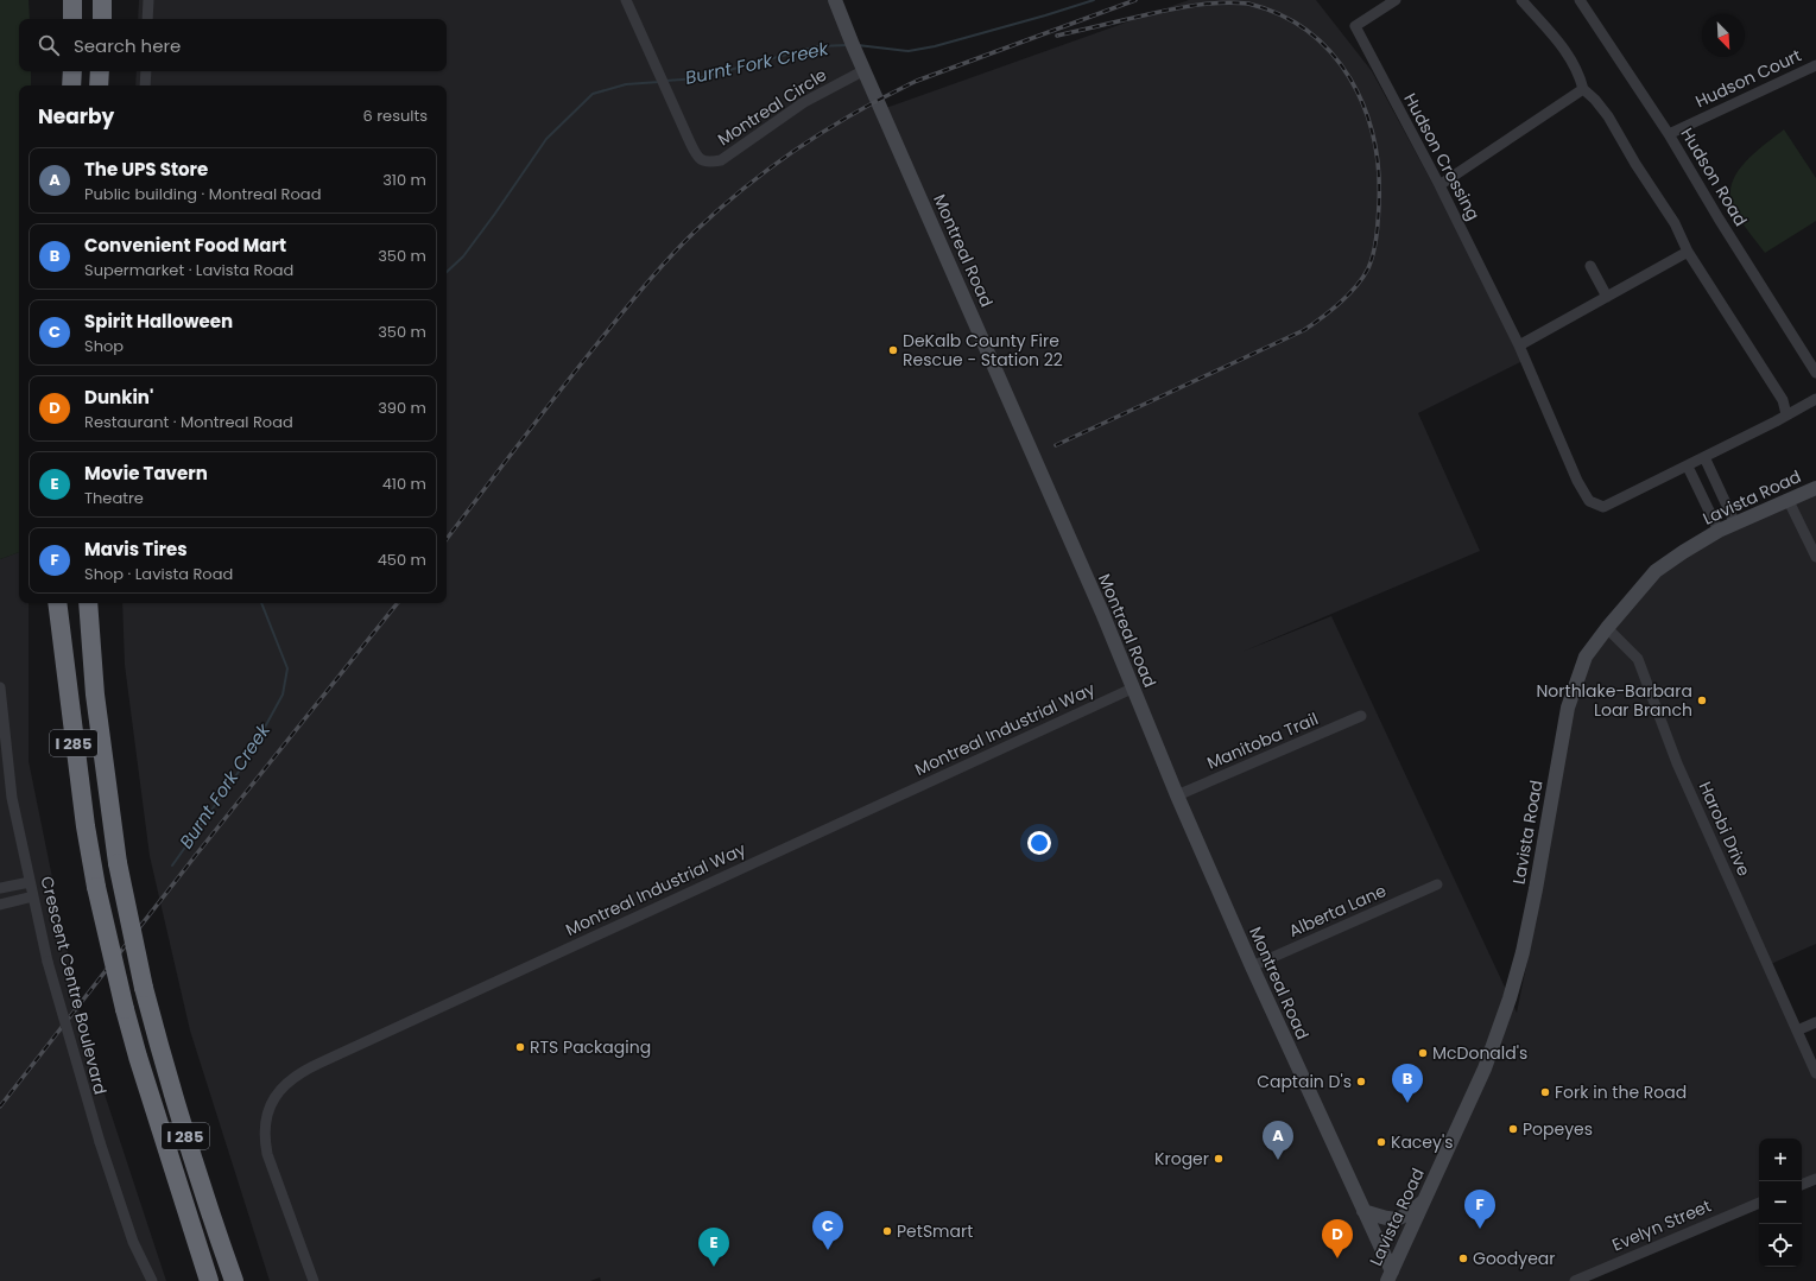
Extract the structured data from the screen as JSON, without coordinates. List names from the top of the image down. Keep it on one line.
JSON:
{"streets":{"highway":["I 285"],"street":["Hudson Court","Montreal Circle","Hudson Crossing","Hudson Road","Montreal Road","Lavista Road","Montreal Industrial Way","Manitoba Trail","Harobi Drive","Alberta Lane","Crescent Centre Boulevard","Evelyn Street"]},"crossings":[["Hudson Court","Hudson Road"],["Montreal Circle","Montreal Road"],["Montreal Road","Lavista Road"],["Montreal Road","Montreal Industrial Way"],["Montreal Road","Manitoba Trail"],["Montreal Road","Alberta Lane"],["Lavista Road","Harobi Drive"]],"water":["Burnt Fork Creek"],"places":["DeKalb County Fire Rescue - Station 22","Northlake-Barbara Loar Branch","RTS Packaging","McDonald's","Captain D's","Fork in the Road","Popeyes","Kacey's","Kroger","PetSmart","Goodyear"],"north":"bottom right","page":{"search":"Search here","heading":["Nearby","6 results"],"list":[{"mark":"A","name":"The UPS Store","note":"Public building · Montreal Road","value":"310 m"},{"mark":"B","name":"Convenient Food Mart","note":"Supermarket · Lavista Road","value":"350 m"},{"mark":"C","name":"Spirit Halloween","note":"Shop","value":"350 m"},{"mark":"D","name":"Dunkin'","note":"Restaurant · Montreal Road","value":"390 m"},{"mark":"E","name":"Movie Tavern","note":"Theatre","value":"410 m"},{"mark":"F","name":"Mavis Tires","note":"Shop · Lavista Road","value":"450 m"}],"pins":["B","A","F","C","D","E"],"map_buttons":["+","−"]}}
